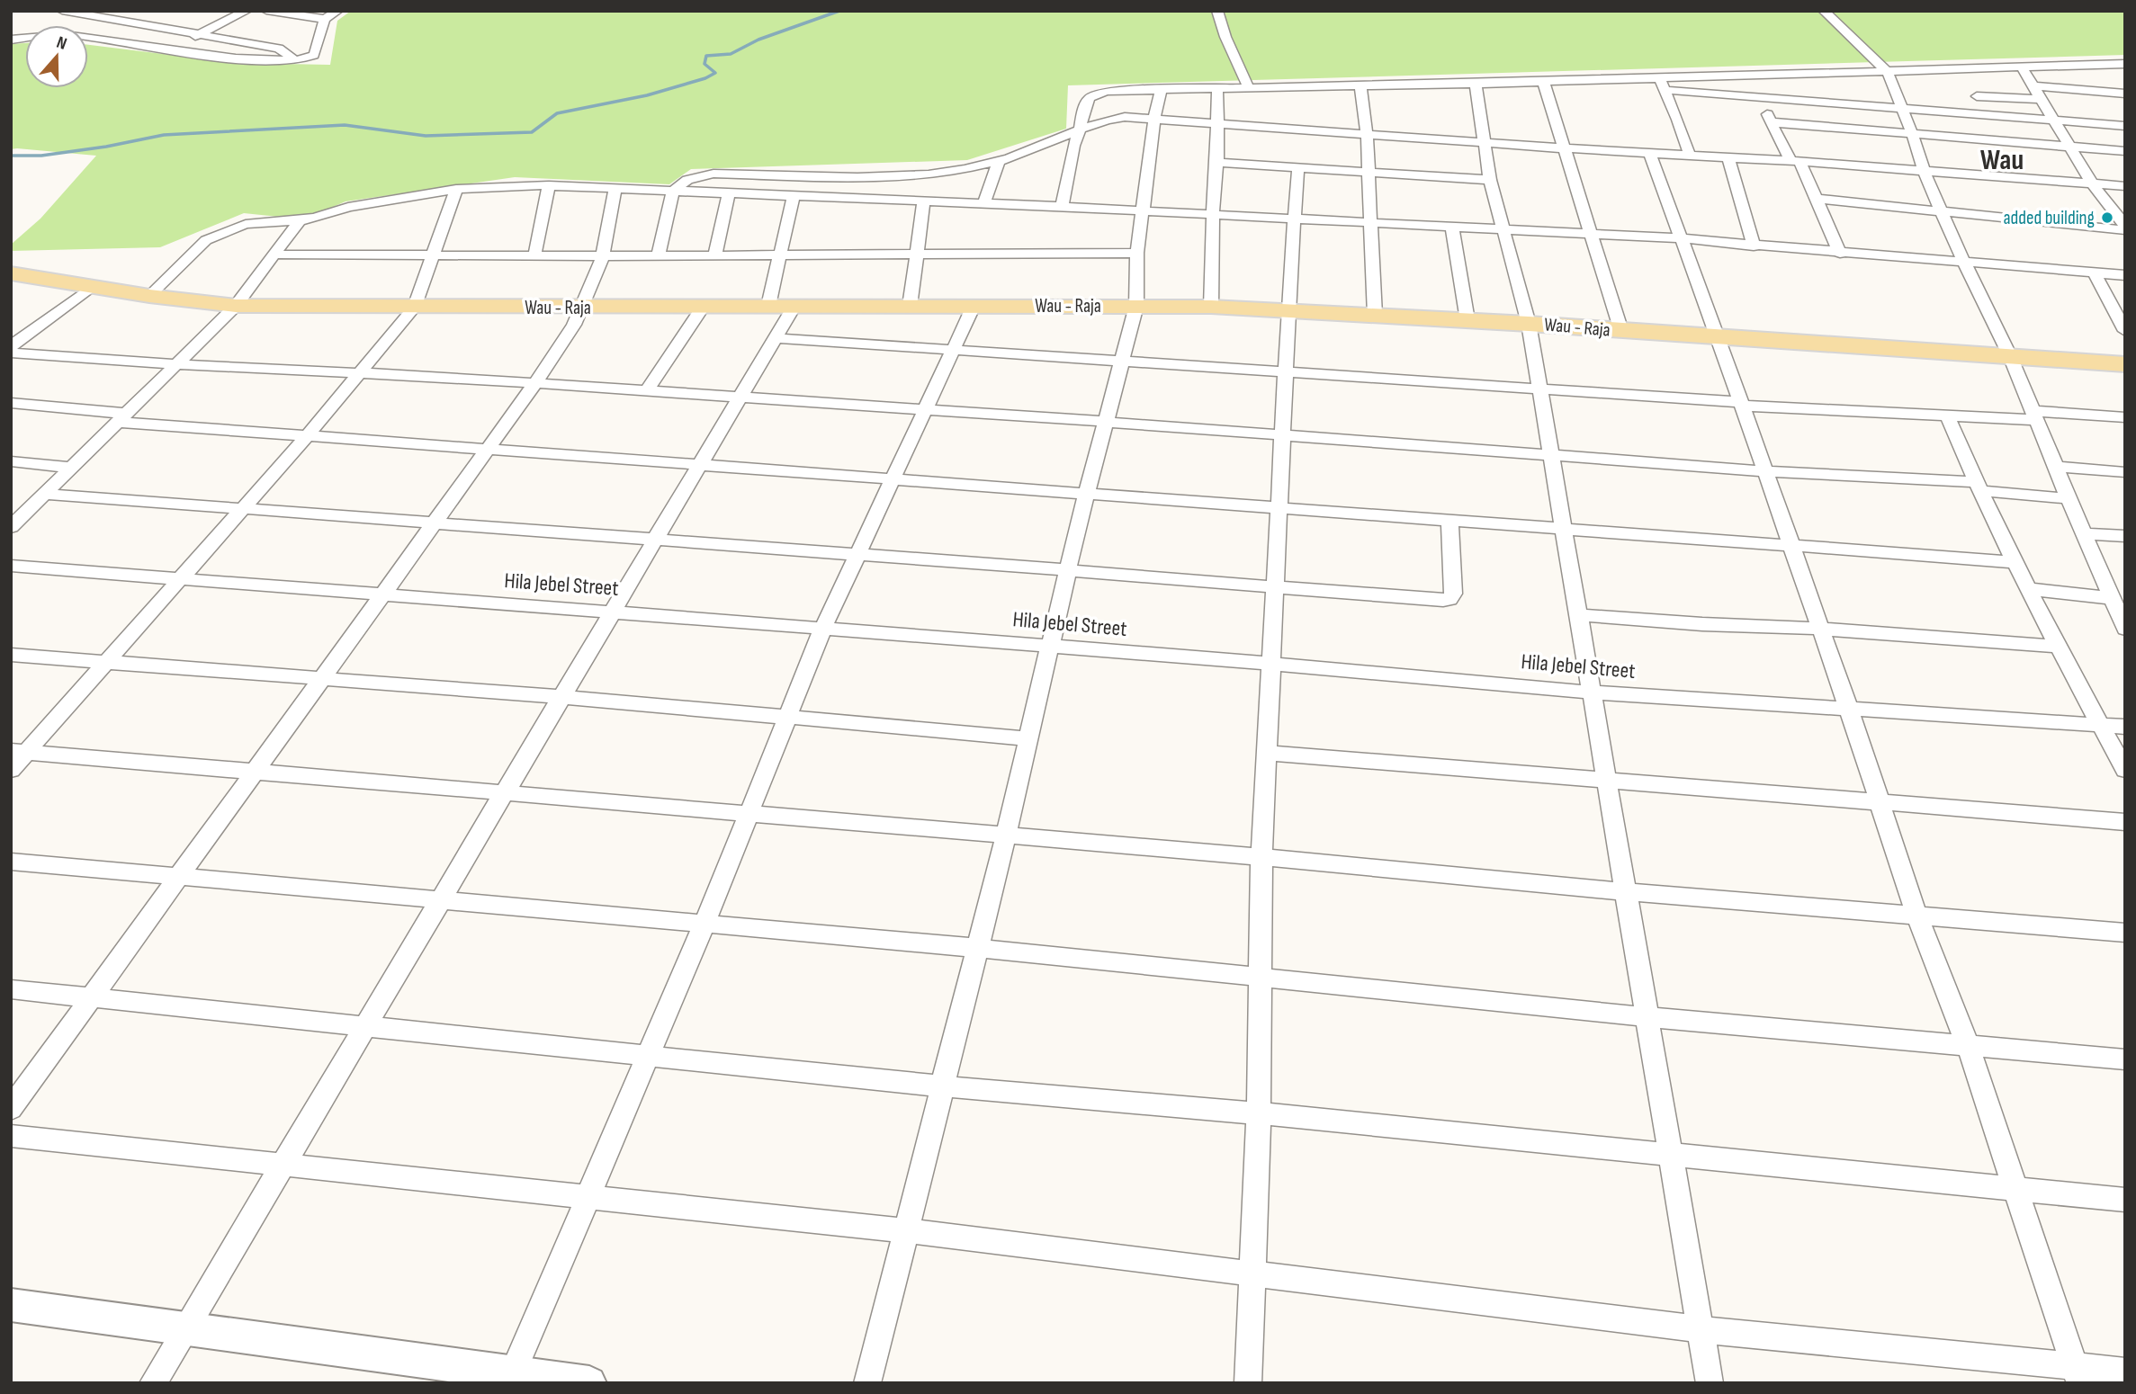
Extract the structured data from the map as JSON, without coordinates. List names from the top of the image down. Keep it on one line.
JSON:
{"streets":{"main road":["Wau - Raja"],"street":["Hila Jebel Street"]},"districts":["Wau"],"places":["added building"],"north":"top"}
